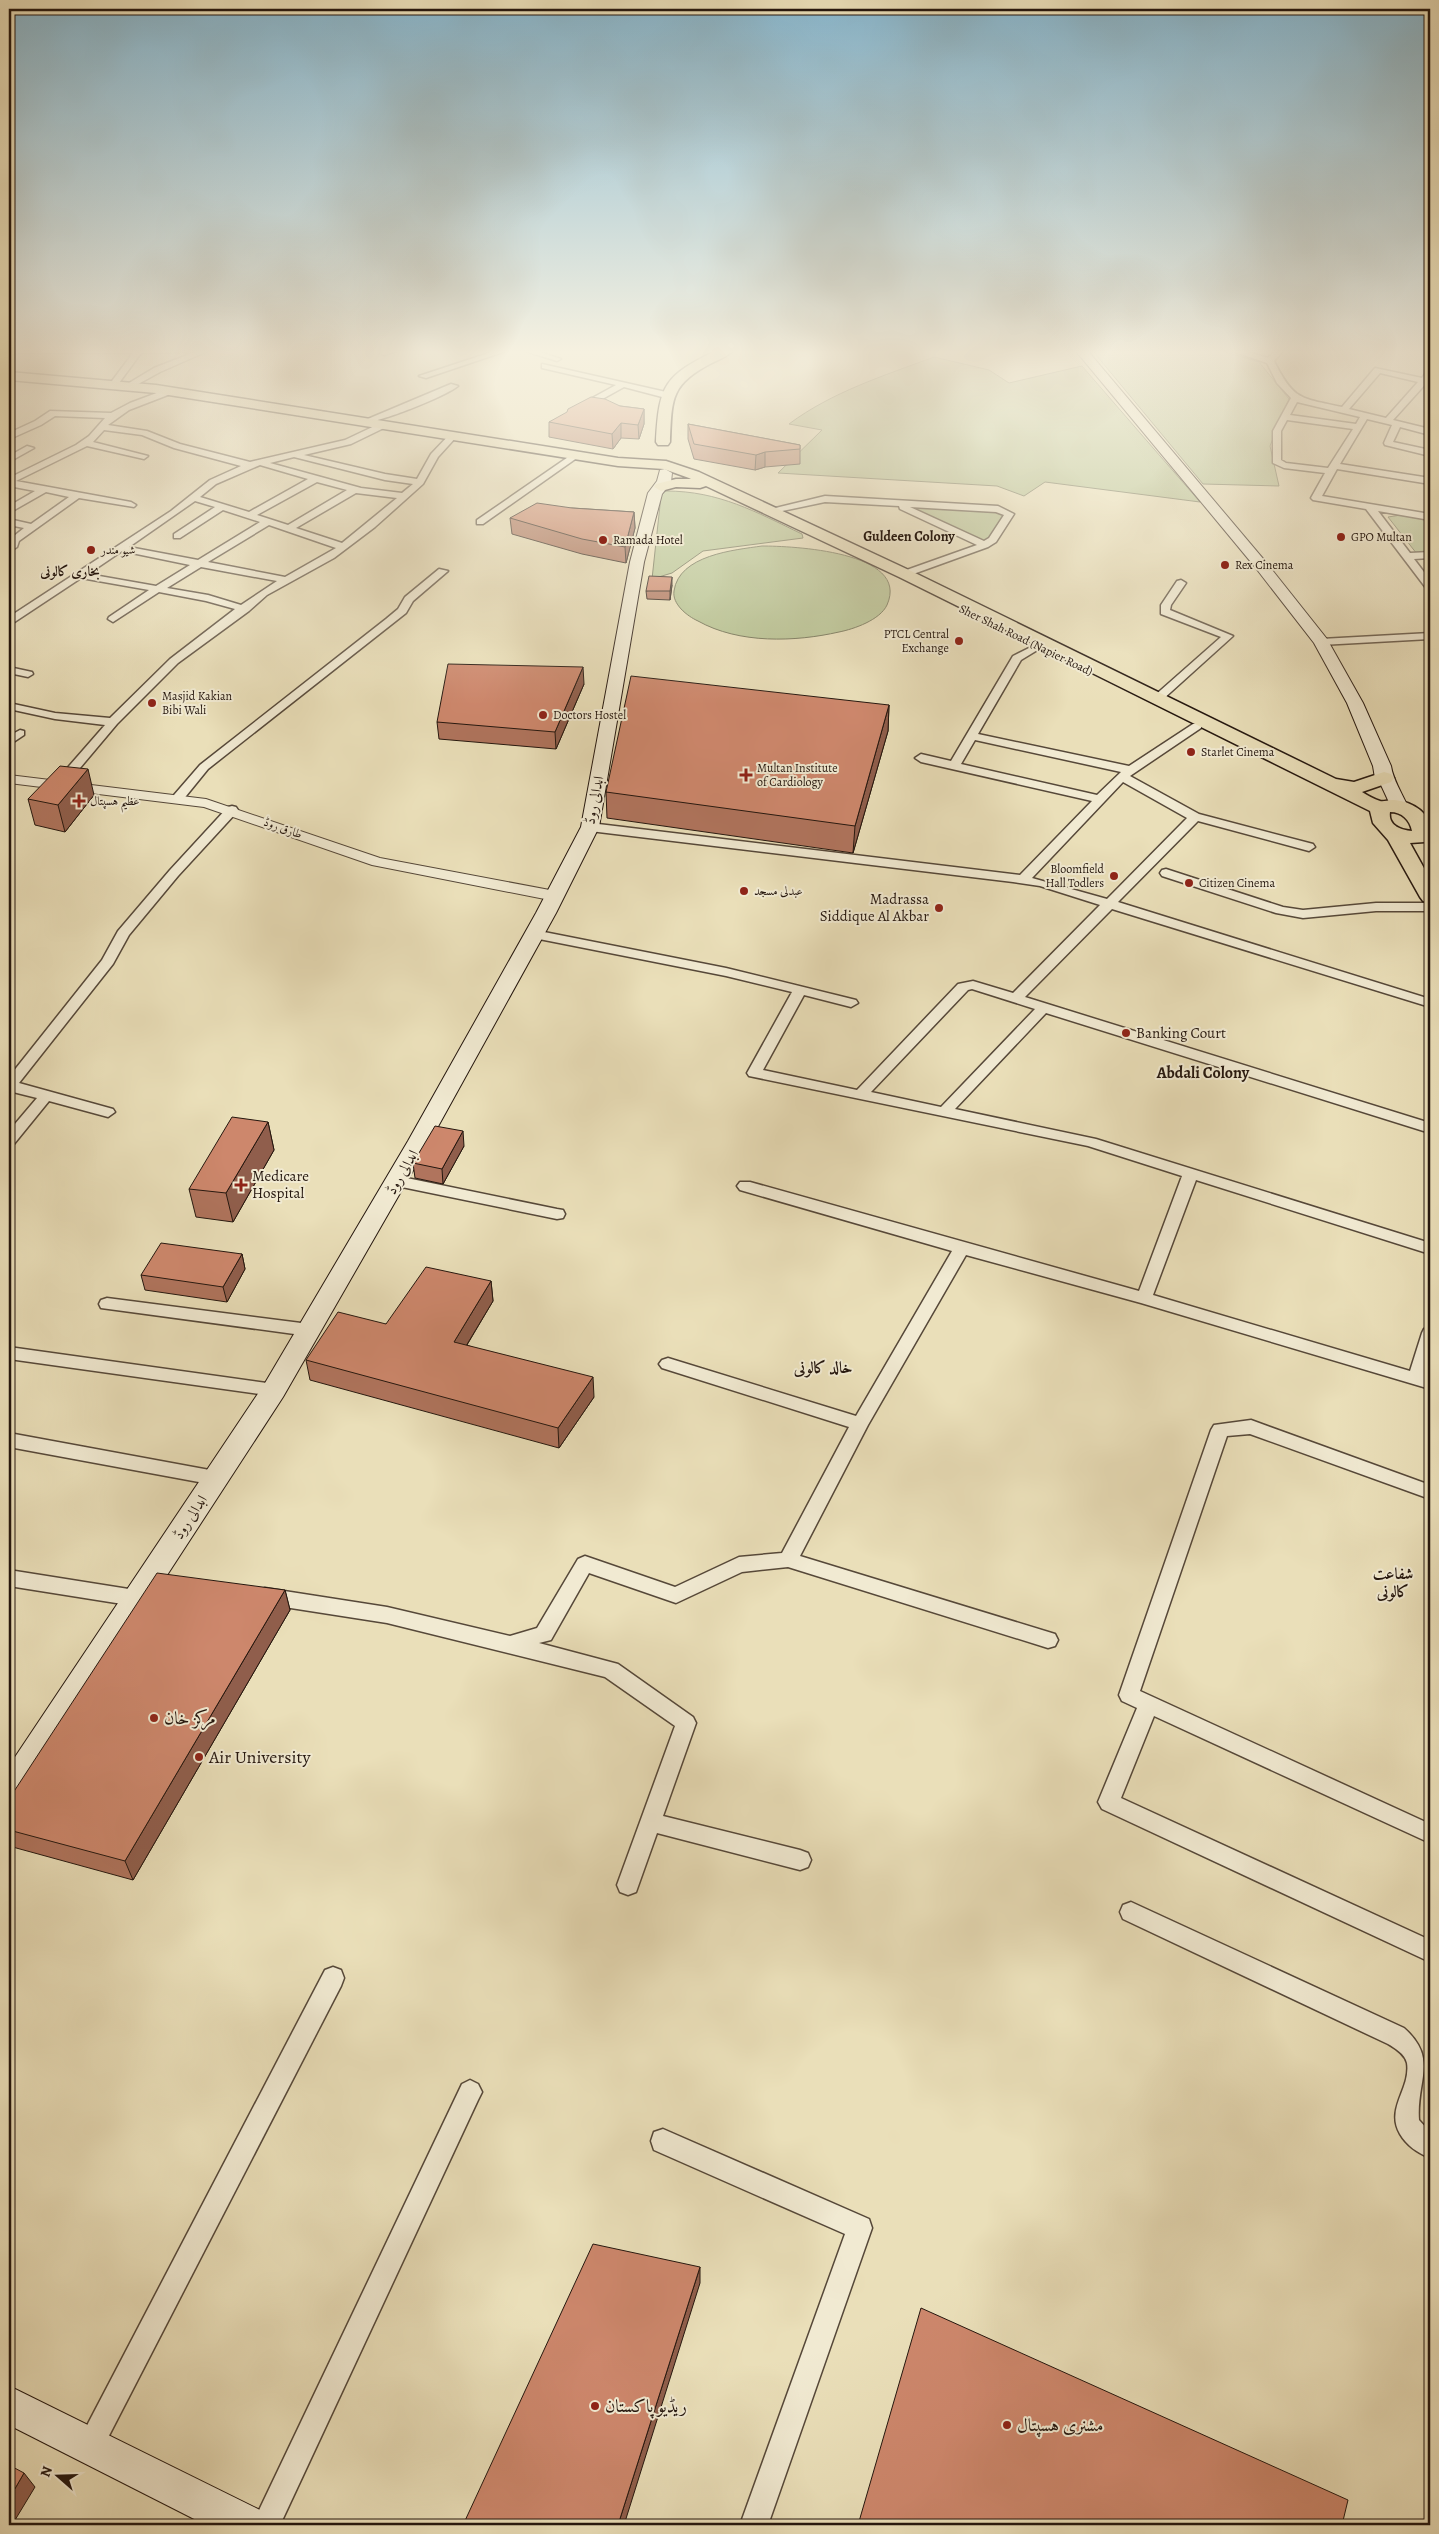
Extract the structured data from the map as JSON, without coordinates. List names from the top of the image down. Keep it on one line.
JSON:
{"streets":{"main road":["Sher Shah Road (Napier Road)","ابدالی روڈ"],"street":["طارق روڈ"]},"crossings":[["ابدالی روڈ","طارق روڈ"]],"districts":["Guldeen Colony","بخاری کالونی","Abdali Colony","خالد کالونی","شفاعت کالونی"],"places":{"other":["GPO Multan","Ramada Hotel","شیو مندر","Rex Cinema","PTCL Central Exchange","Masjid Kakian Bibi Wali","Doctors Hostel","Starlet Cinema","Bloomfield Hall Todlers","Citizen Cinema","عبدلی مسجد","Madrassa Siddique Al Akbar","Banking Court","مرکز خان","Air University","ریڈیو پاکستان","مشنری ہسپتال"],"health":["Multan Institute of Cardiology","عظیم ہسپتال","Medicare Hospital"]},"north":"left"}
